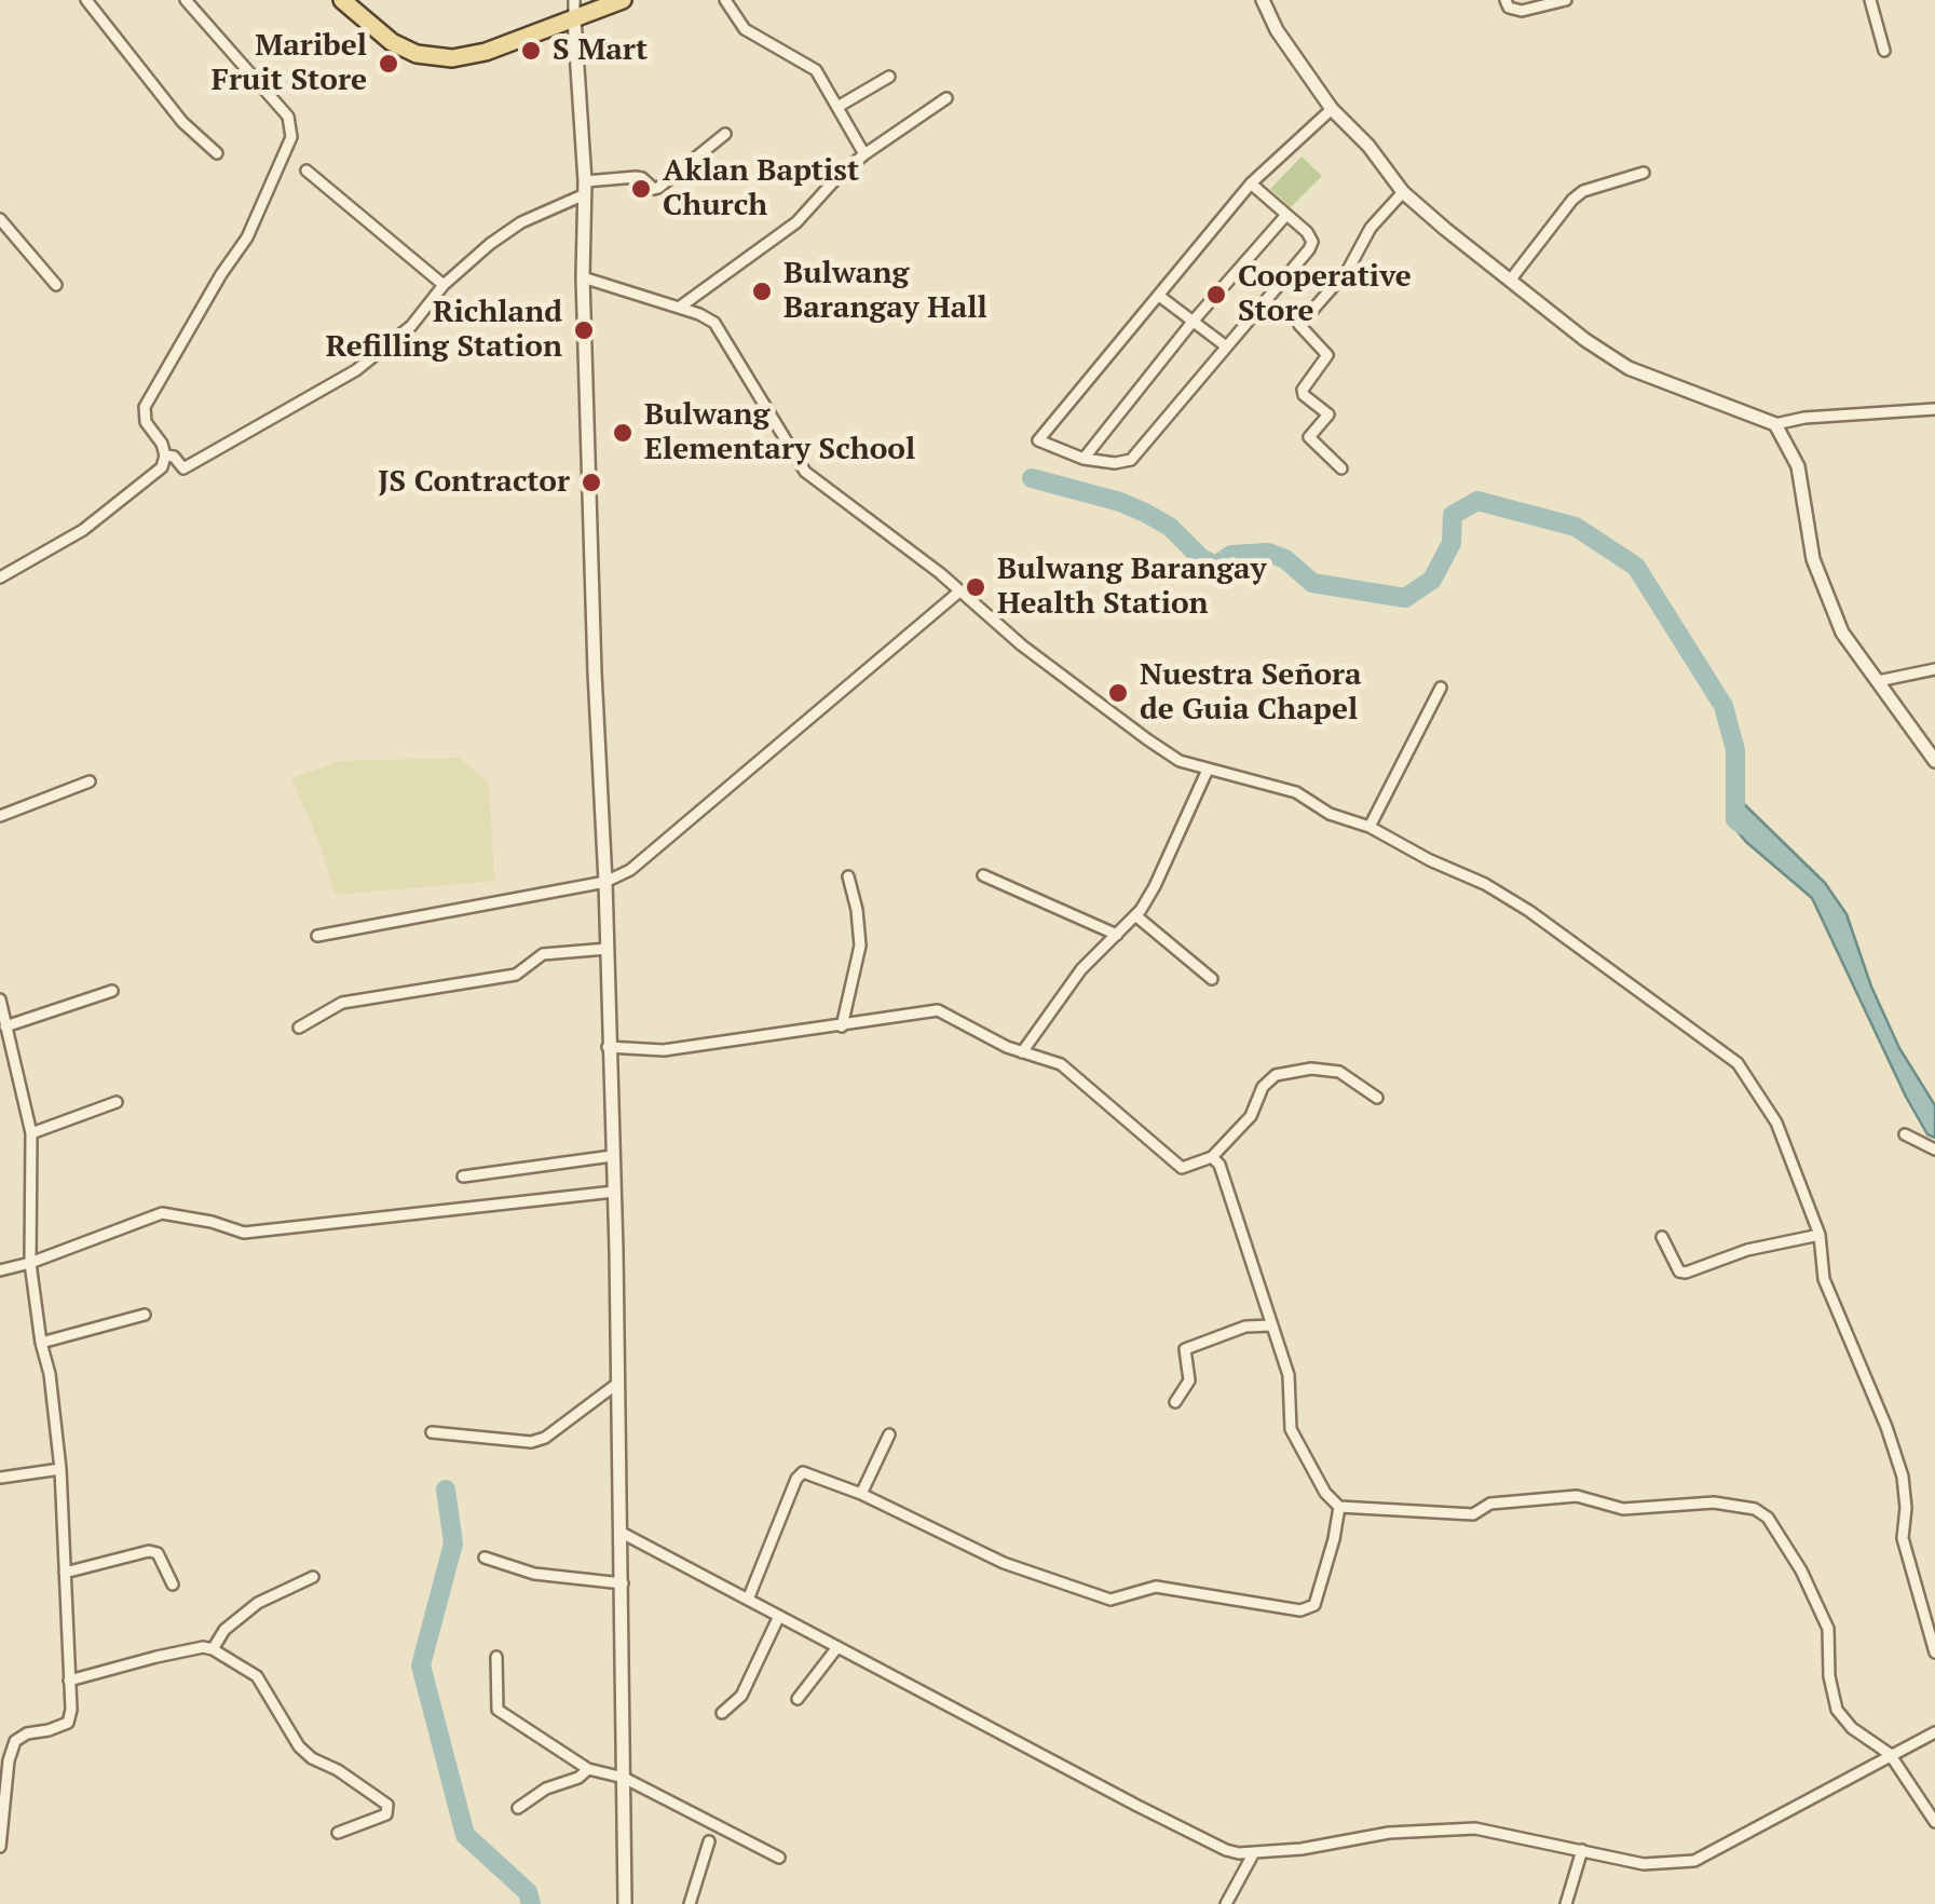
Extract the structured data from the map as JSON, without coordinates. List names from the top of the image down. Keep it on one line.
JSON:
{"places":["S Mart","Maribel Fruit Store","Aklan Baptist Church","Bulwang Barangay Hall","Cooperative Store","Richland Refilling Station","Bulwang Elementary School","JS Contractor","Bulwang Barangay Health Station","Nuestra Señora de Guia Chapel"]}
